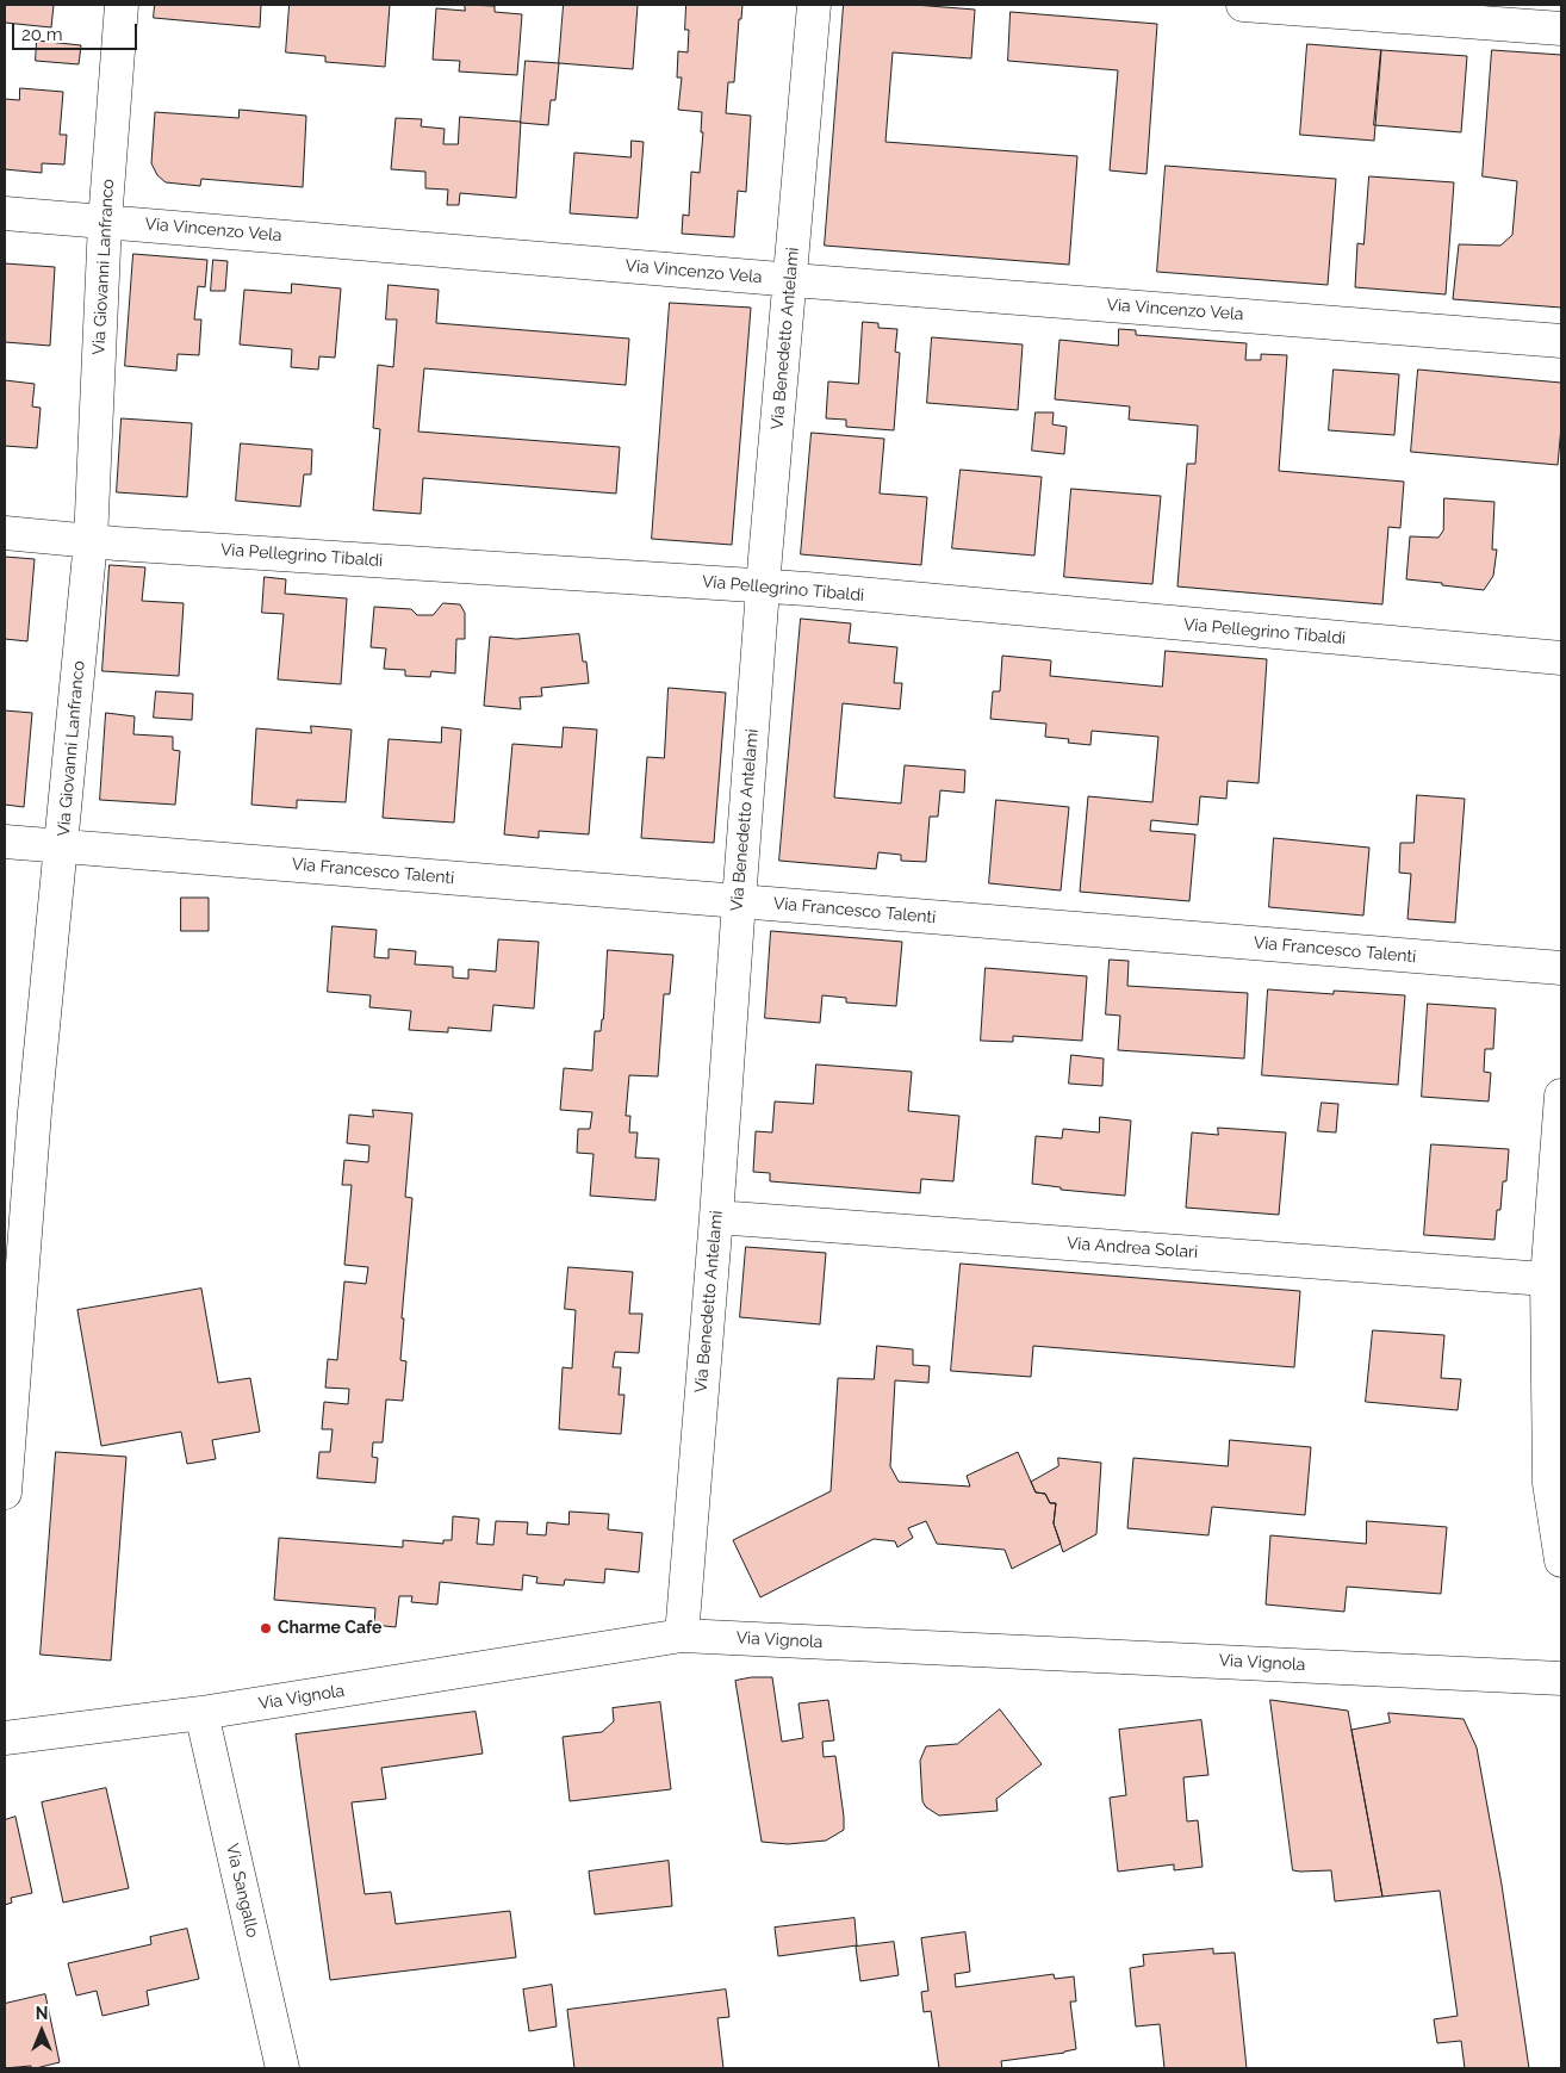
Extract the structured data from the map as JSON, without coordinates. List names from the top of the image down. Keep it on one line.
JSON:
{"streets":{"street":["Via Vincenzo Vela","Via Giovanni Lanfranco","Via Benedetto Antelami","Via Pellegrino Tibaldi","Via Francesco Talenti","Via Andrea Solari","Via Vignola","Via Sangallo"]},"crossings":[["Via Vincenzo Vela","Via Giovanni Lanfranco"],["Via Vincenzo Vela","Via Benedetto Antelami"],["Via Giovanni Lanfranco","Via Pellegrino Tibaldi"],["Via Giovanni Lanfranco","Via Francesco Talenti"],["Via Benedetto Antelami","Via Pellegrino Tibaldi"],["Via Benedetto Antelami","Via Francesco Talenti"],["Via Benedetto Antelami","Via Andrea Solari"],["Via Benedetto Antelami","Via Vignola"],["Via Vignola","Via Sangallo"]],"places":["Charme Cafe"],"scale_bar":"20 m","north":"top"}
